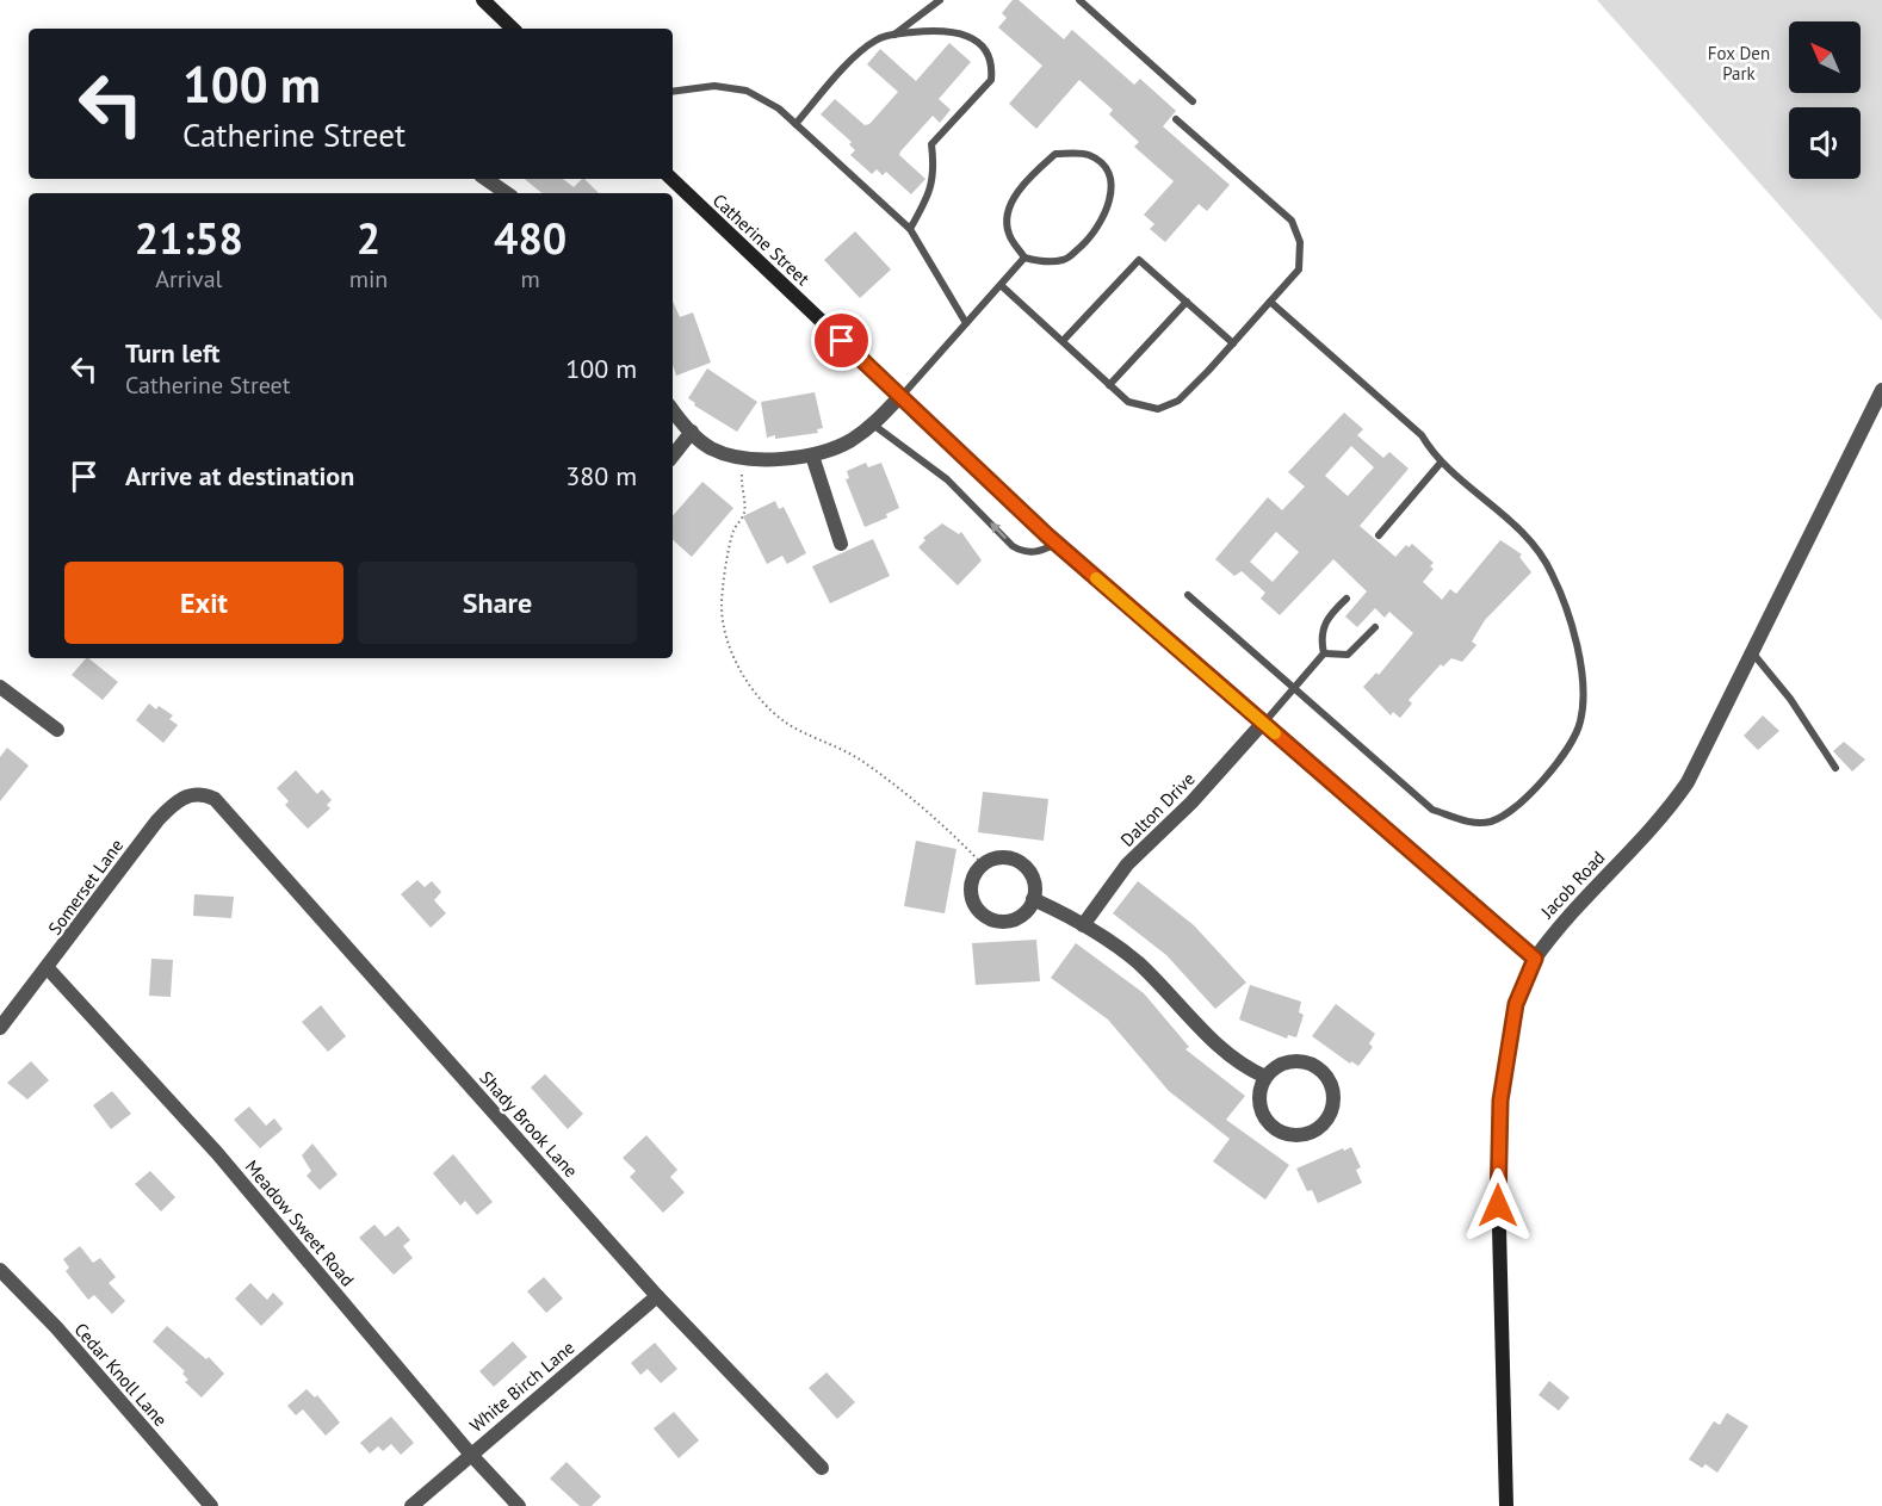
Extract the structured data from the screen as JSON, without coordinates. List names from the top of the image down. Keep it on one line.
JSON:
{"streets":{"street":["Catherine Street","Dalton Drive","Jacob Road","Somerset Lane","Shady Brook Lane","Meadow Sweet Road","Cedar Knoll Lane","White Birch Lane"]},"crossings":[["Catherine Street","Dalton Drive"],["Catherine Street","Jacob Road"],["Somerset Lane","Shady Brook Lane"],["Somerset Lane","Meadow Sweet Road"],["Shady Brook Lane","White Birch Lane"],["Meadow Sweet Road","White Birch Lane"]],"parks":["Fox Den Park"],"north":"top left","page":{"turn":["100 m","Catherine Street"],"eta":["21:58","Arrival","2","min","480","m"],"list":[{"name":"Turn left","note":"Catherine Street","value":"100 m"},{"name":"Arrive at destination","value":"380 m"}],"buttons":["Exit","Share"]}}
